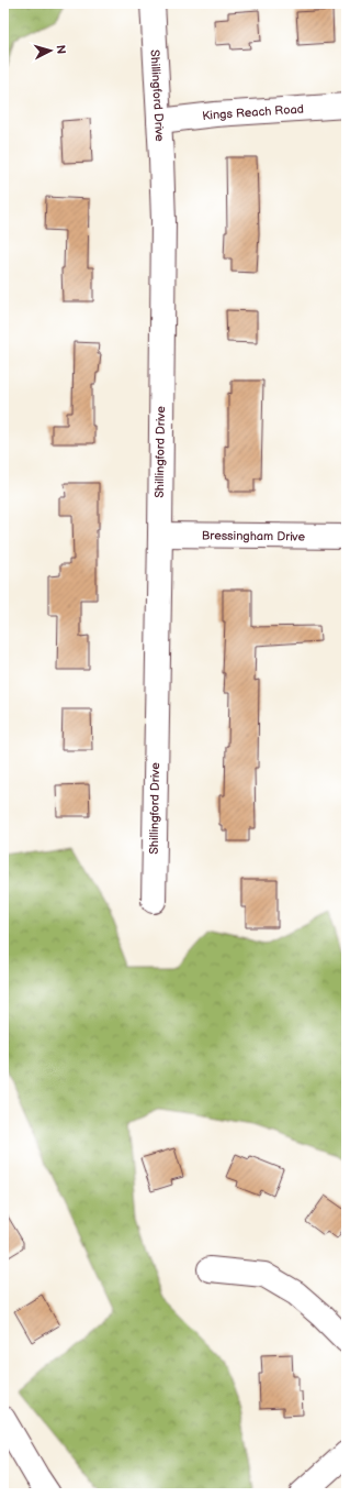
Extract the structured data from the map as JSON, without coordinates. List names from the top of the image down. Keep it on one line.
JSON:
{"streets":{"street":["Shillingford Drive","Kings Reach Road","Bressingham Drive"]},"crossings":[["Shillingford Drive","Kings Reach Road"],["Shillingford Drive","Bressingham Drive"]],"north":"right"}
